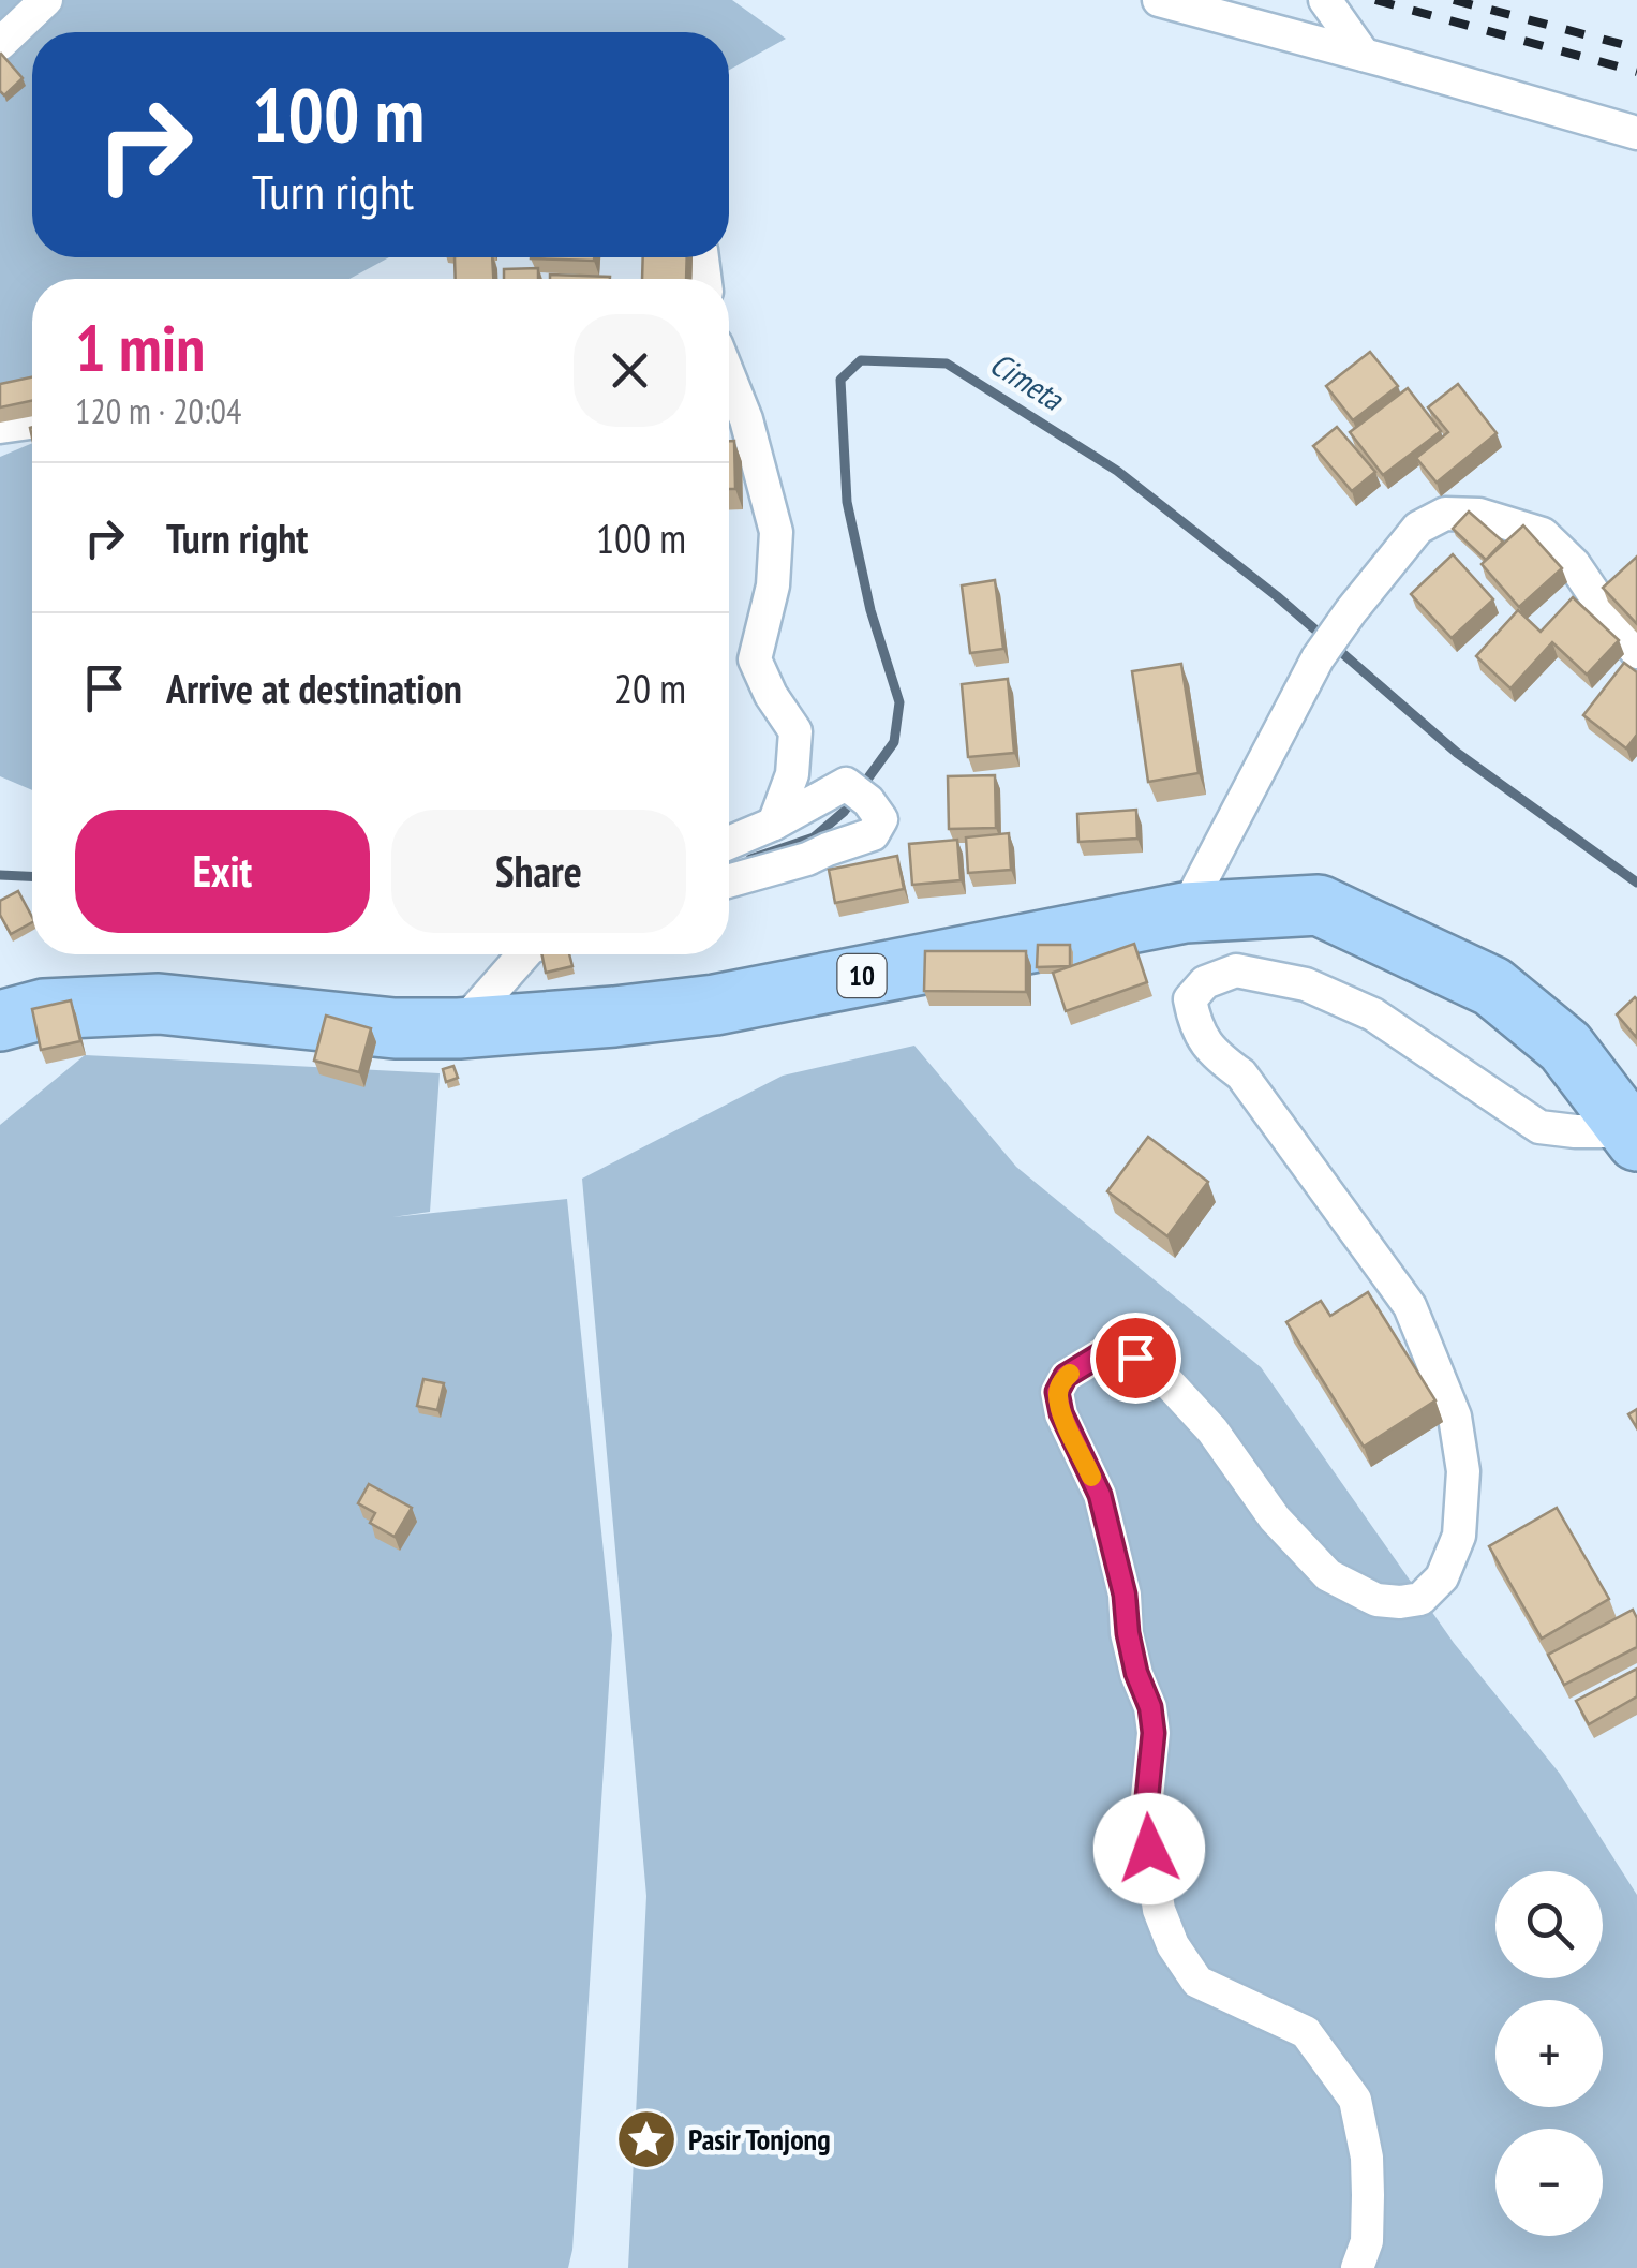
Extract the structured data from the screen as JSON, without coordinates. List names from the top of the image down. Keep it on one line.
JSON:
{"streets":{"highway":["10"]},"water":["Cimeta"],"places":{"place":["Pasir Tonjong"]},"page":{"turn":["100 m","Turn right"],"heading":["1 min","120 m · 20:04"],"list":[{"name":"Turn right","value":"100 m"},{"name":"Arrive at destination","value":"20 m"}],"buttons":["Exit","Share"],"map_buttons":["+","−"]}}
